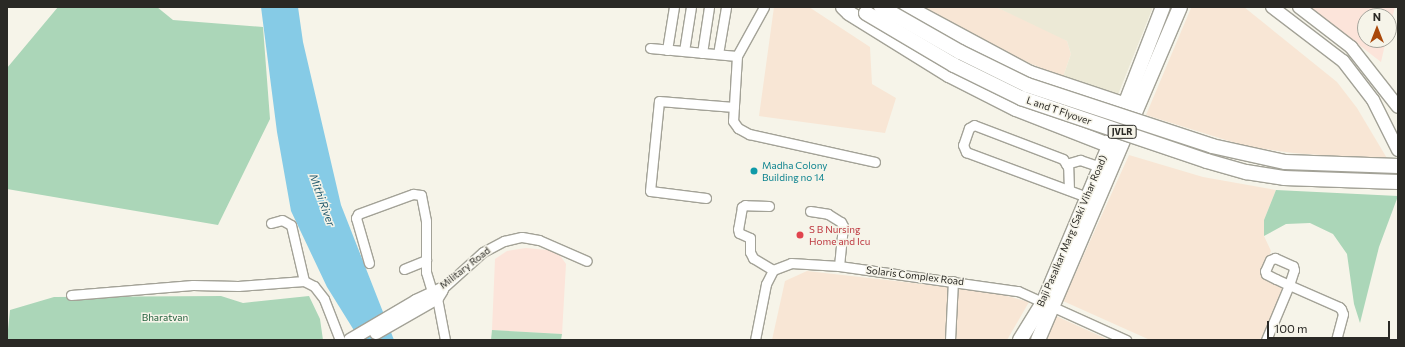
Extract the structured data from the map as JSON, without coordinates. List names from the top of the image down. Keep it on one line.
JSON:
{"streets":{"main road":["L and T Flyover","JVLR","Baji Pasalkar Marg (Saki Vihar Road)"],"street":["Military Road","Solaris Complex Road"]},"crossings":[["Baji Pasalkar Marg (Saki Vihar Road)","Solaris Complex Road"]],"water":["Mithi River"],"parks":["Bharatvan"],"places":["Madha Colony Building no 14","S B Nursing Home and Icu"],"scale_bar":"100 m","north":"top"}
